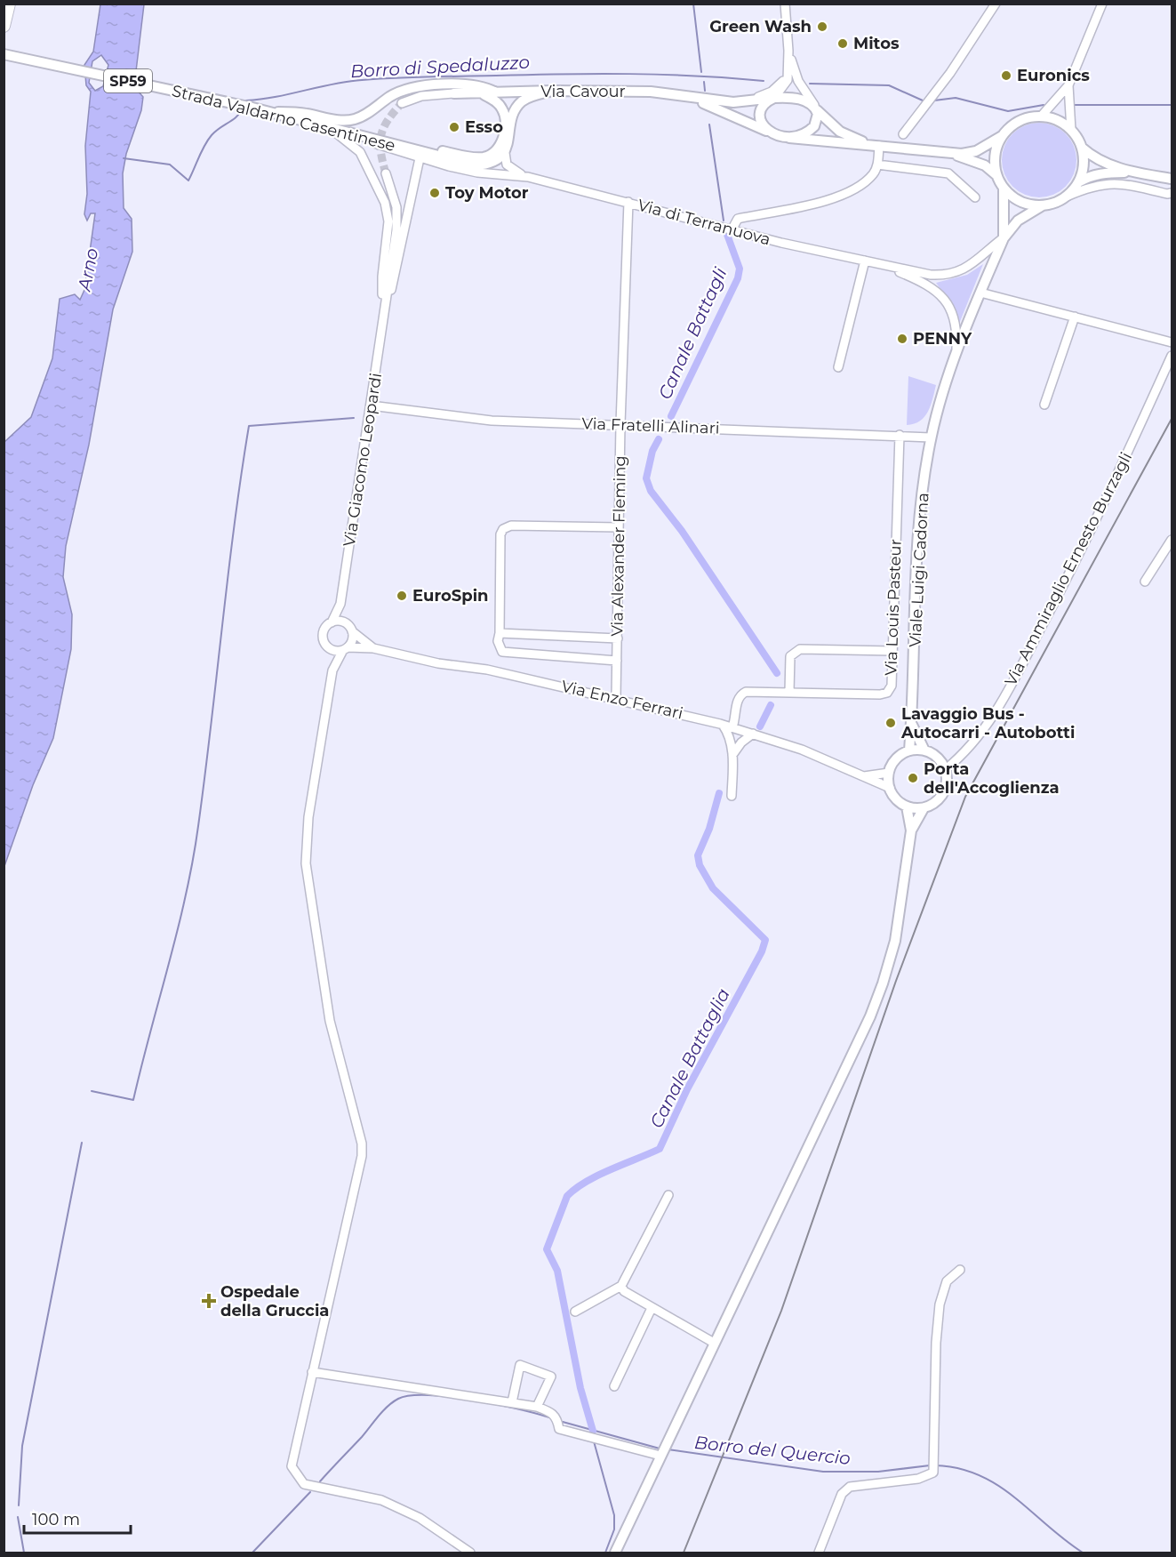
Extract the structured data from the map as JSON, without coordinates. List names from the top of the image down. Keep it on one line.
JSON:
{"streets":{"main road":["SP59","Via Cavour","Strada Valdarno Casentinese","Viale Luigi Cadorna"],"street":["Via di Terranuova","Via Fratelli Alinari","Via Giacomo Leopardi","Via Alexander Fleming","Via Ammiraglio Ernesto Burzagli","Via Louis Pasteur","Via Enzo Ferrari"]},"crossings":[["Via Cavour","Strada Valdarno Casentinese"],["Via Cavour","Viale Luigi Cadorna"],["Strada Valdarno Casentinese","Via di Terranuova"],["Strada Valdarno Casentinese","Via Giacomo Leopardi"],["Via di Terranuova","Via Giacomo Leopardi"],["Via di Terranuova","Via Alexander Fleming"],["Via di Terranuova","Viale Luigi Cadorna"],["Via Fratelli Alinari","Via Giacomo Leopardi"],["Via Fratelli Alinari","Via Alexander Fleming"],["Via Fratelli Alinari","Viale Luigi Cadorna"],["Via Fratelli Alinari","Via Louis Pasteur"],["Via Alexander Fleming","Via Enzo Ferrari"],["Via Ammiraglio Ernesto Burzagli","Viale Luigi Cadorna"],["Via Ammiraglio Ernesto Burzagli","Via Enzo Ferrari"],["Viale Luigi Cadorna","Via Enzo Ferrari"],["Via Louis Pasteur","Via Enzo Ferrari"]],"water":["Borro di Spedaluzzo","Arno","Canale Battagli","Canale Battaglia","Borro del Quercio"],"places":{"other":["Green Wash","Mitos","Euronics","Esso","Toy Motor","PENNY","EuroSpin","Lavaggio Bus - Autocarri - Autobotti","Porta dell'Accoglienza"],"health":["Ospedale della Gruccia"]},"scale_bar":"100 m"}
